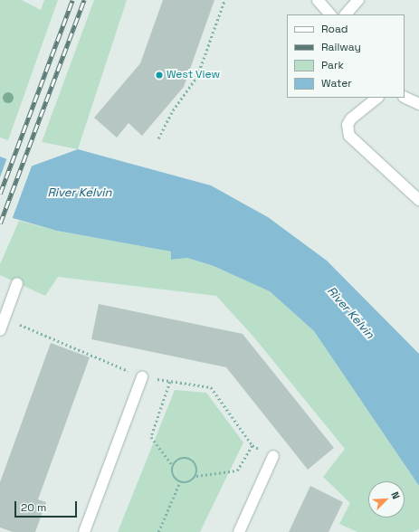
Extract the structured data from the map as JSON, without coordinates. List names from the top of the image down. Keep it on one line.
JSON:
{"water":["River Kelvin"],"places":["West View"],"legend":["Road","Railway","Park","Water"],"scale_bar":"20 m","north":"top right"}
